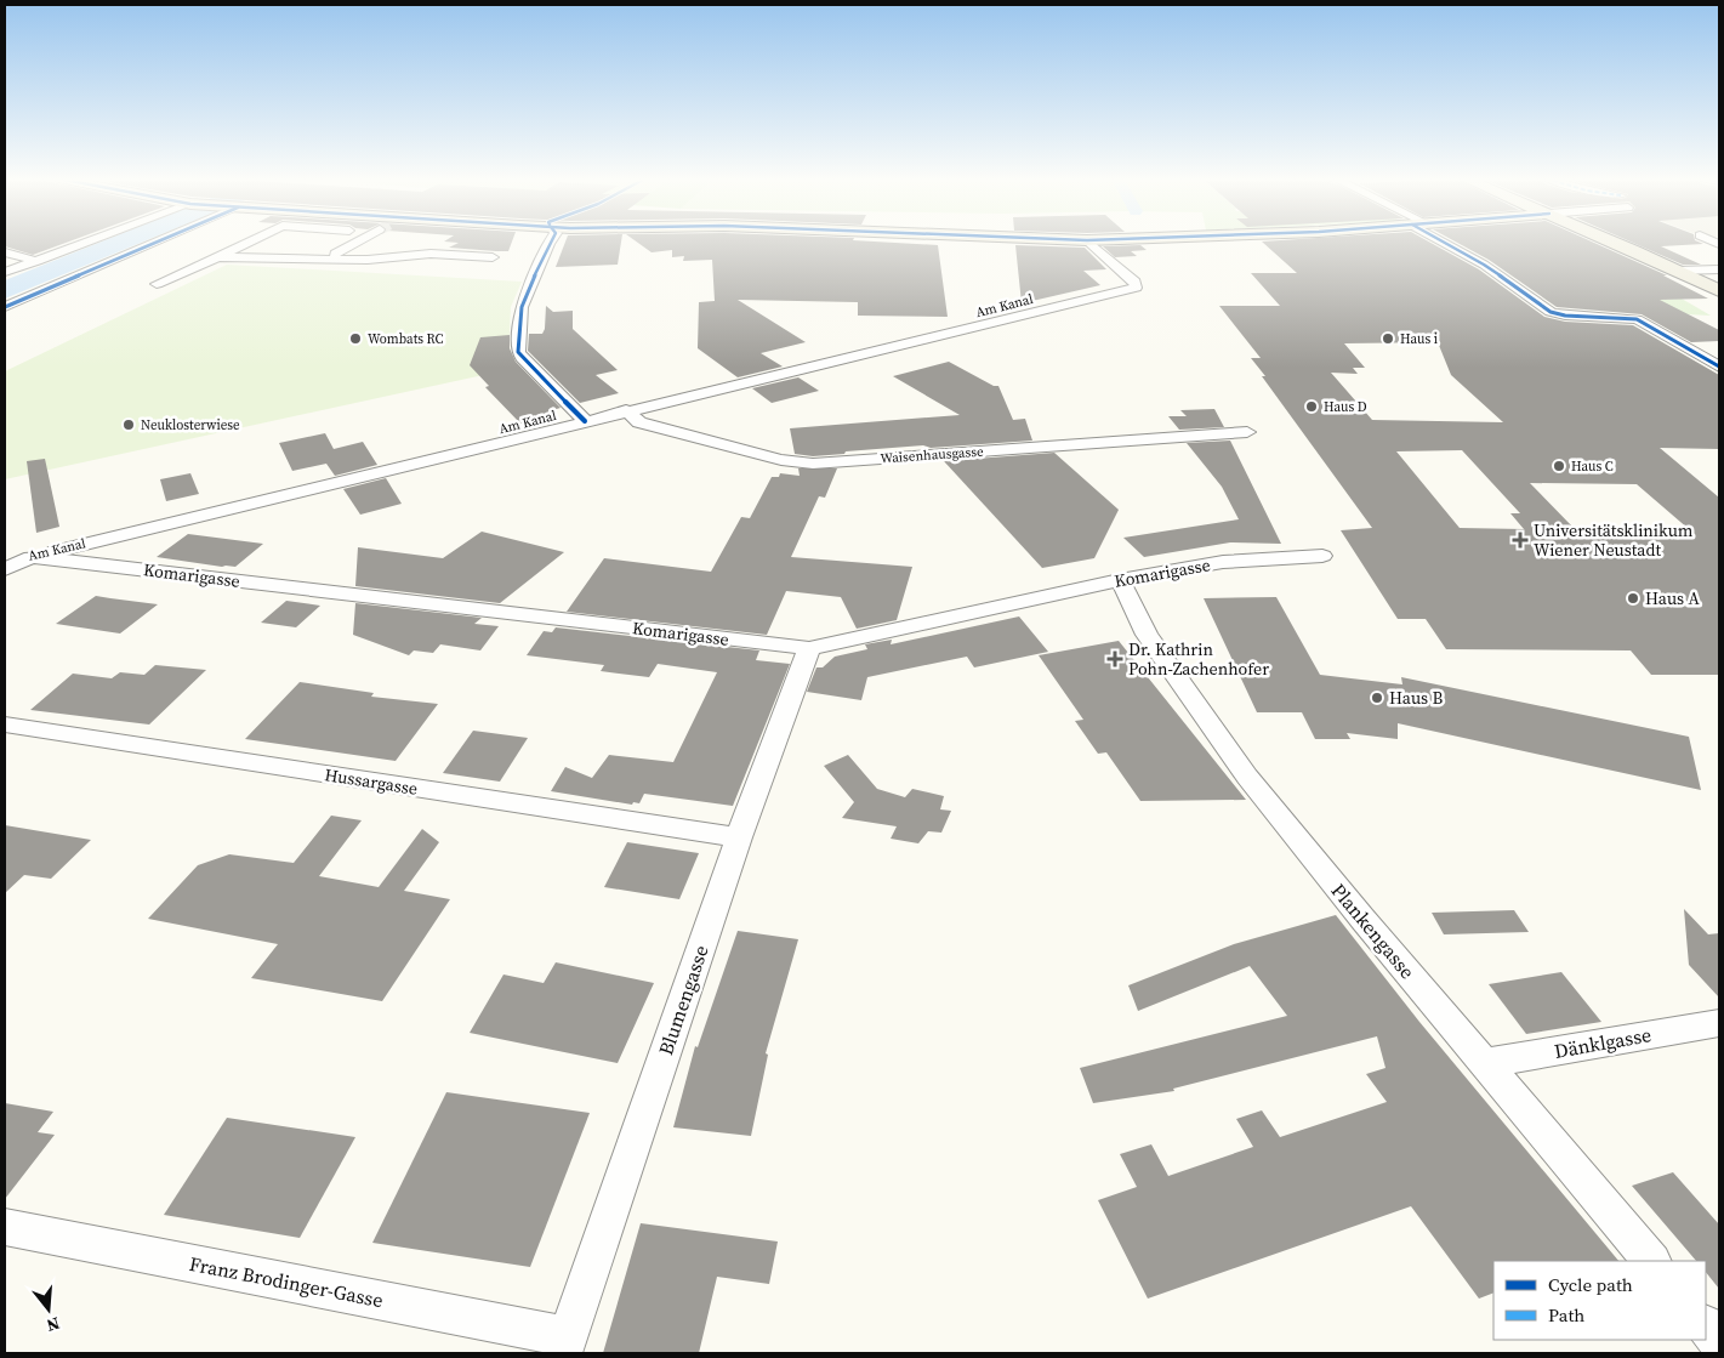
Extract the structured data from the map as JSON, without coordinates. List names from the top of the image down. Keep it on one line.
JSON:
{"streets":{"street":["Am Kanal","Waisenhausgasse","Komarigasse","Hussargasse","Plankengasse","Blumengasse","Dänklgasse","Franz Brodinger-Gasse"]},"crossings":[["Am Kanal","Waisenhausgasse"],["Am Kanal","Komarigasse"],["Komarigasse","Plankengasse"],["Komarigasse","Blumengasse"],["Hussargasse","Blumengasse"],["Plankengasse","Dänklgasse"],["Blumengasse","Franz Brodinger-Gasse"]],"places":{"other":["Wombats RC","Haus i","Haus D","Neuklosterwiese","Haus C","Haus A","Haus B"],"health":["Universitätsklinikum Wiener Neustadt","Dr. Kathrin Pohn-Zachenhofer"]},"legend":["Cycle path","Path"],"north":"bottom"}
